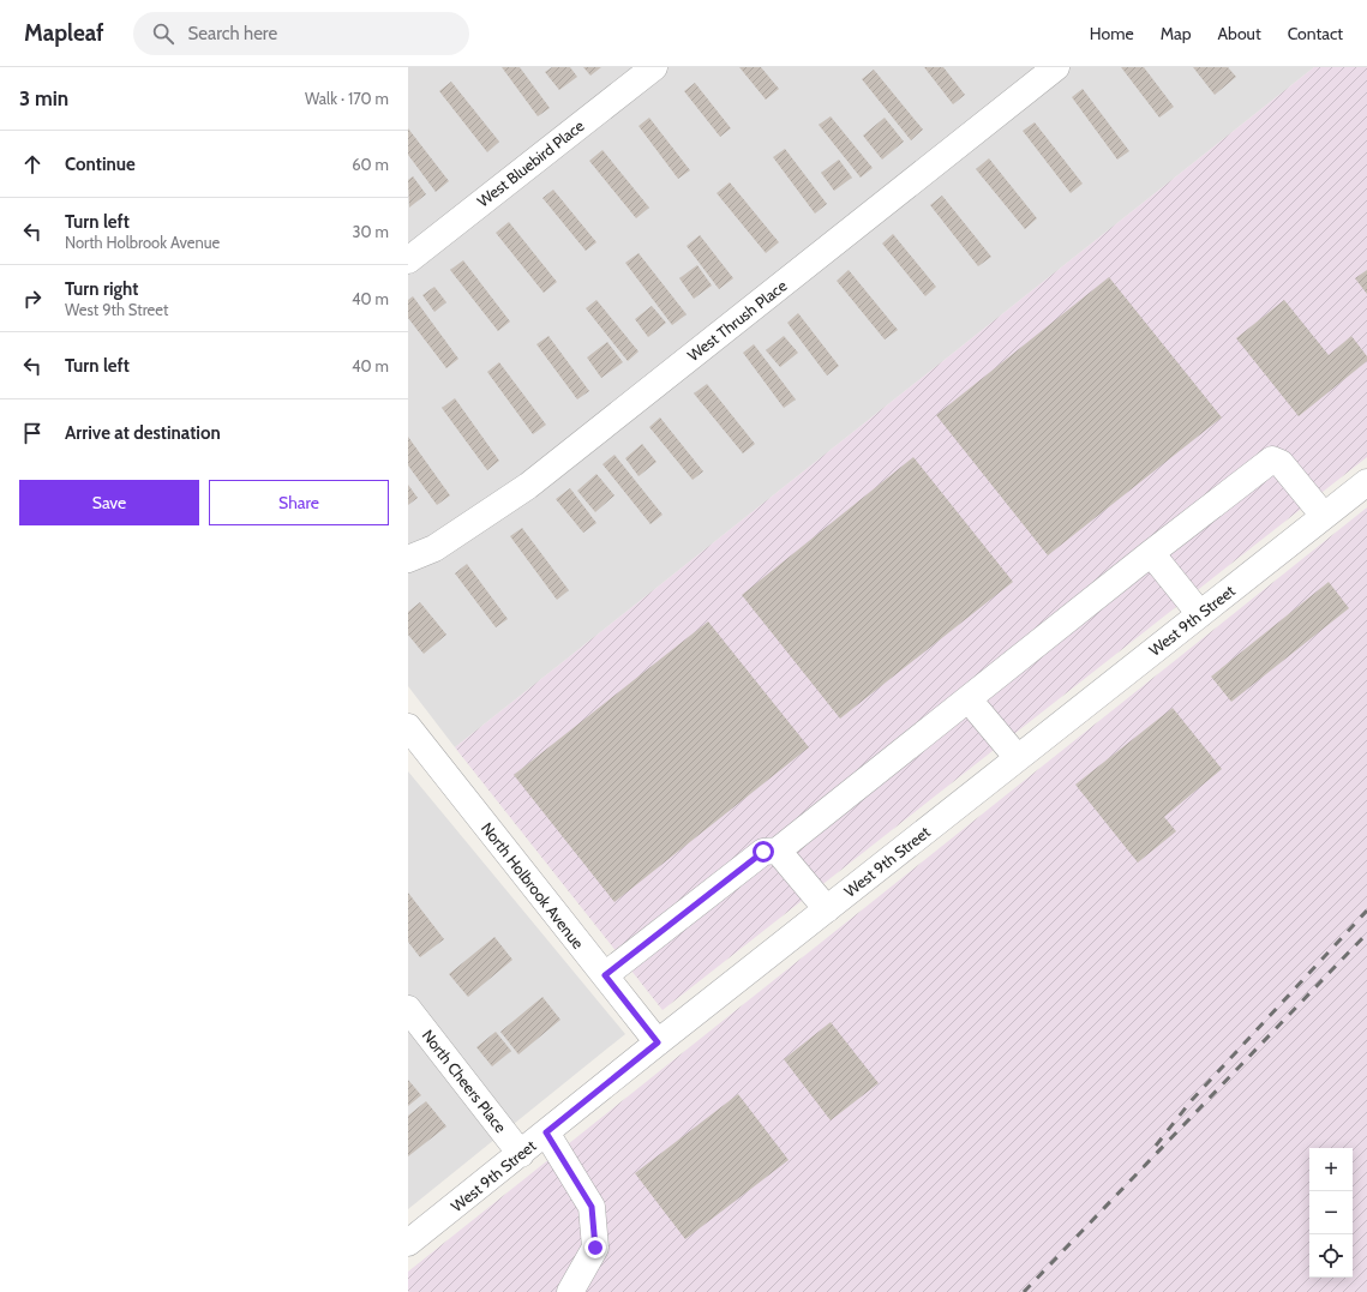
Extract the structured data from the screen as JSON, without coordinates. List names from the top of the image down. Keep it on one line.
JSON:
{"streets":{"street":["West Bluebird Place","West Thrush Place","West 9th Street","North Holbrook Avenue","North Cheers Place"]},"crossings":[["West 9th Street","North Holbrook Avenue"],["West 9th Street","North Cheers Place"]],"page":{"header":"Mapleaf","search":"Search here","nav":["Home","Map","About","Contact"],"heading":["3 min","Walk · 170 m"],"list":[["Continue","60 m"],["Turn left","North Holbrook Avenue","30 m"],["Turn right","West 9th Street","40 m"],["Turn left","40 m"],"Arrive at destination"],"buttons":["Save","Share"],"map_buttons":["+","−"]}}
